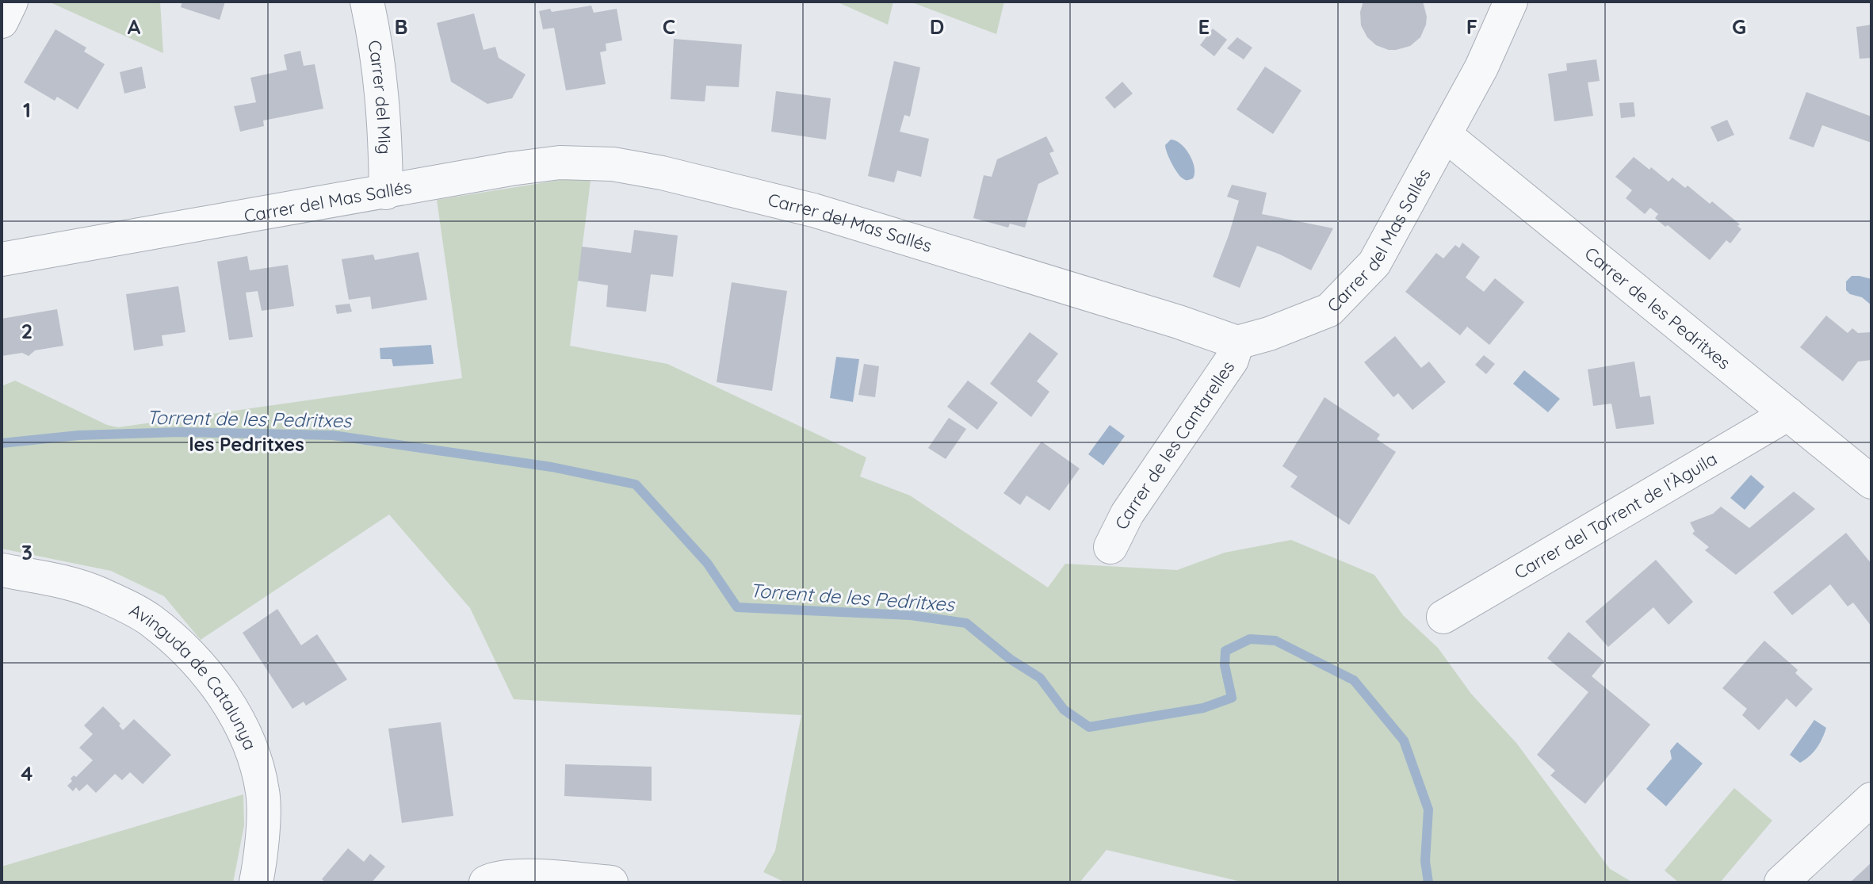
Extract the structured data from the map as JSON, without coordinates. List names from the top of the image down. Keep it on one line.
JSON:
{"streets":{"street":["Carrer del Mig","Carrer del Mas Sallés","Carrer de les Pedritxes","Carrer de les Cantarelles","Carrer del Torrent de l'Àguila","Avinguda de Catalunya"]},"crossings":[["Carrer del Mig","Carrer del Mas Sallés"],["Carrer del Mas Sallés","Carrer de les Pedritxes"],["Carrer del Mas Sallés","Carrer de les Cantarelles"],["Carrer de les Pedritxes","Carrer del Torrent de l'Àguila"]],"districts":["les Pedritxes"],"water":["Torrent de les Pedritxes"],"grid":{"columns":["A","B","C","D","E","F","G"],"rows":["1","2","3","4"]}}
